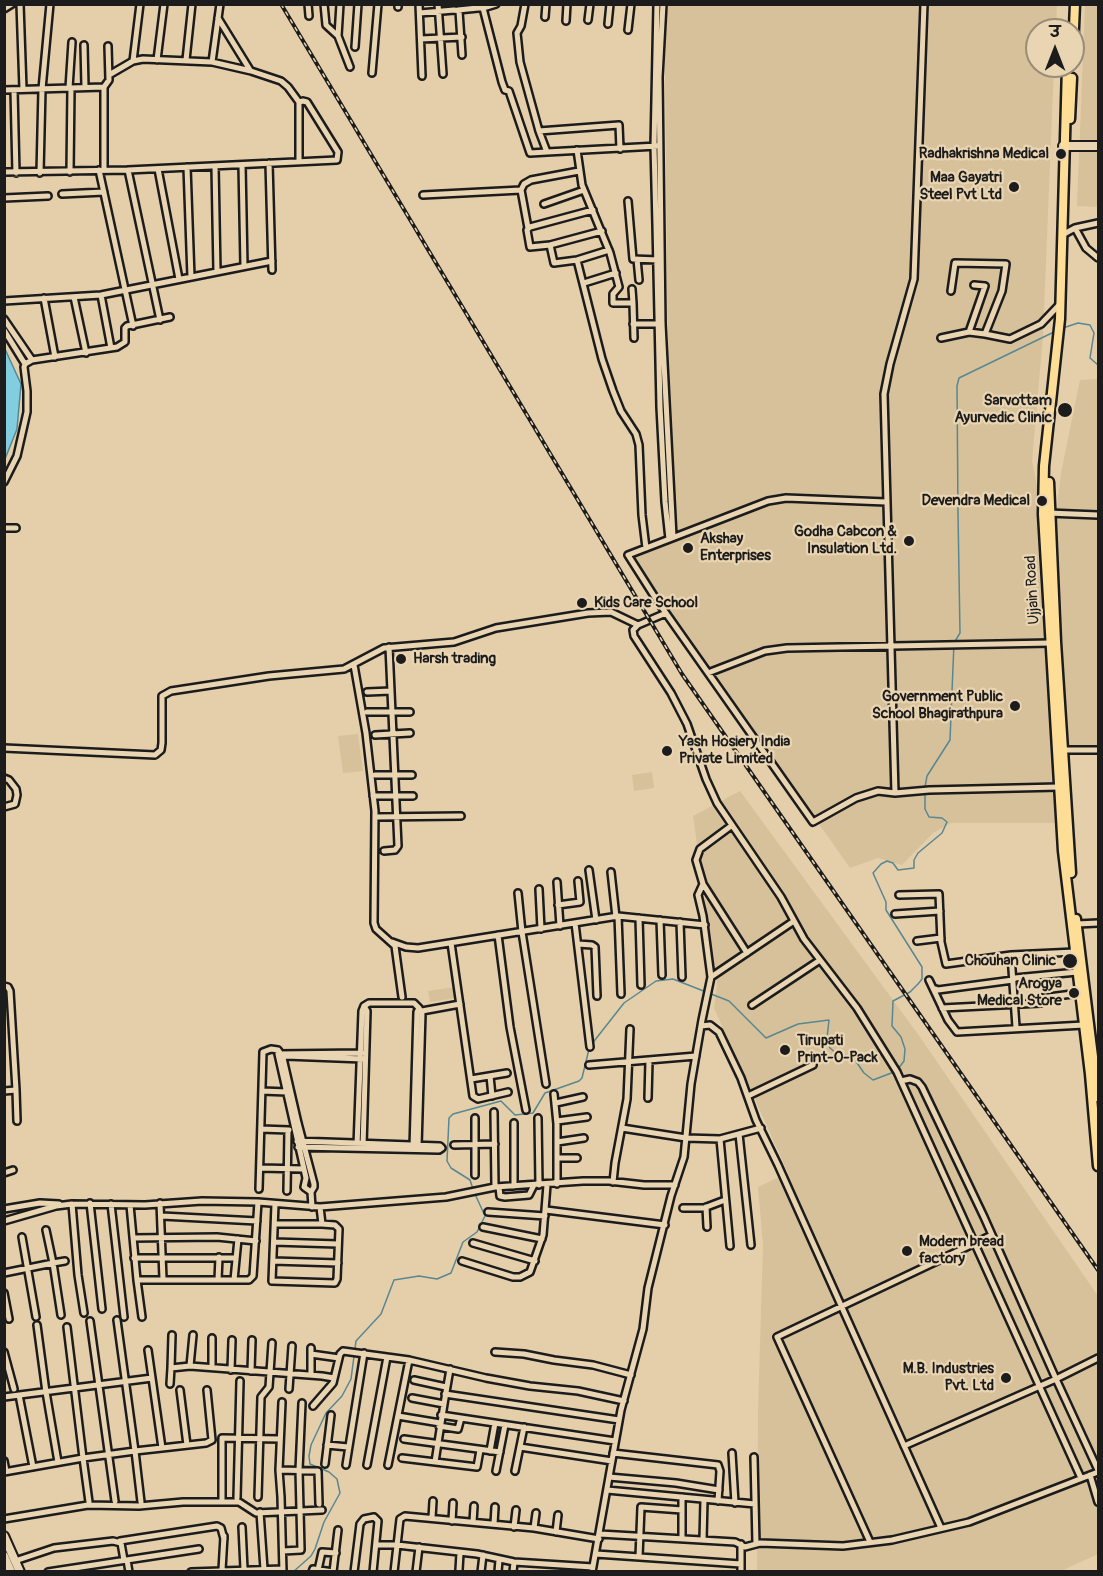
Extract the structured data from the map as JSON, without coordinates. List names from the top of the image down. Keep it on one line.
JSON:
{"streets":{"main road":["Ujjain Road"]},"places":["Radhakrishna Medical","Maa Gayatri Steel Pvt Ltd","Sarvottam Ayurvedic Clinic","Devendra Medical","Godha Cabcon & Insulation Ltd.","Akshay Enterprises","Kids Care School","Harsh trading","Government Public School Bhagirathpura","Yash Hosiery India Private Limited","Chouhan Clinic","Arogya Medical Store","Tirupati Print-O-Pack","Modern bread factory","M.B. Industries Pvt. Ltd"],"north":"top"}
